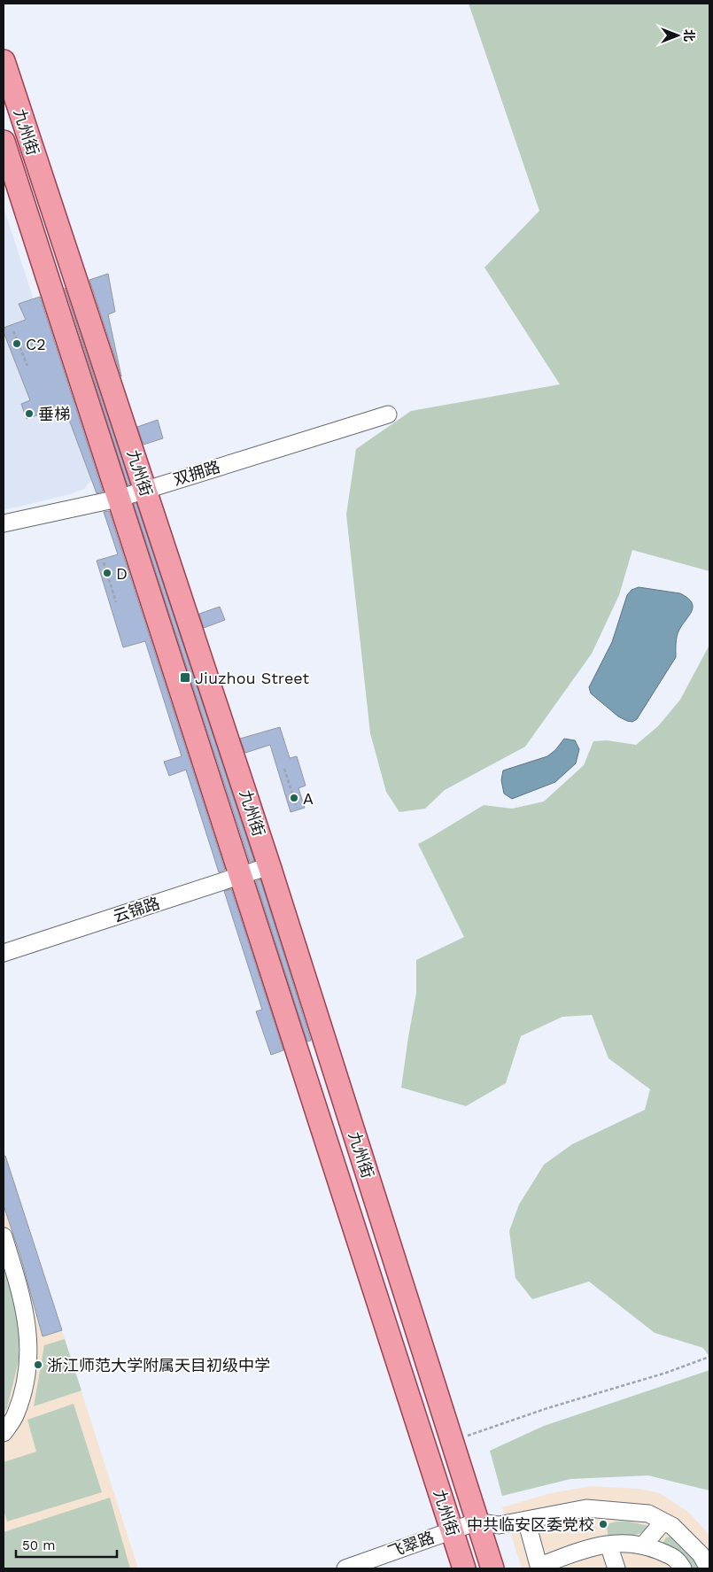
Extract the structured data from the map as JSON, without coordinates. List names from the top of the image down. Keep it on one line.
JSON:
{"streets":{"main road":["九州街"],"street":["双拥路","云锦路","飞翠路"]},"crossings":[["九州街","双拥路"],["九州街","云锦路"],["九州街","飞翠路"]],"places":{"other":["C2","垂梯","D","A","浙江师范大学附属天目初级中学","中共临安区委党校"],"transit":["Jiuzhou Street"]},"scale_bar":"50 m","north":"right"}
